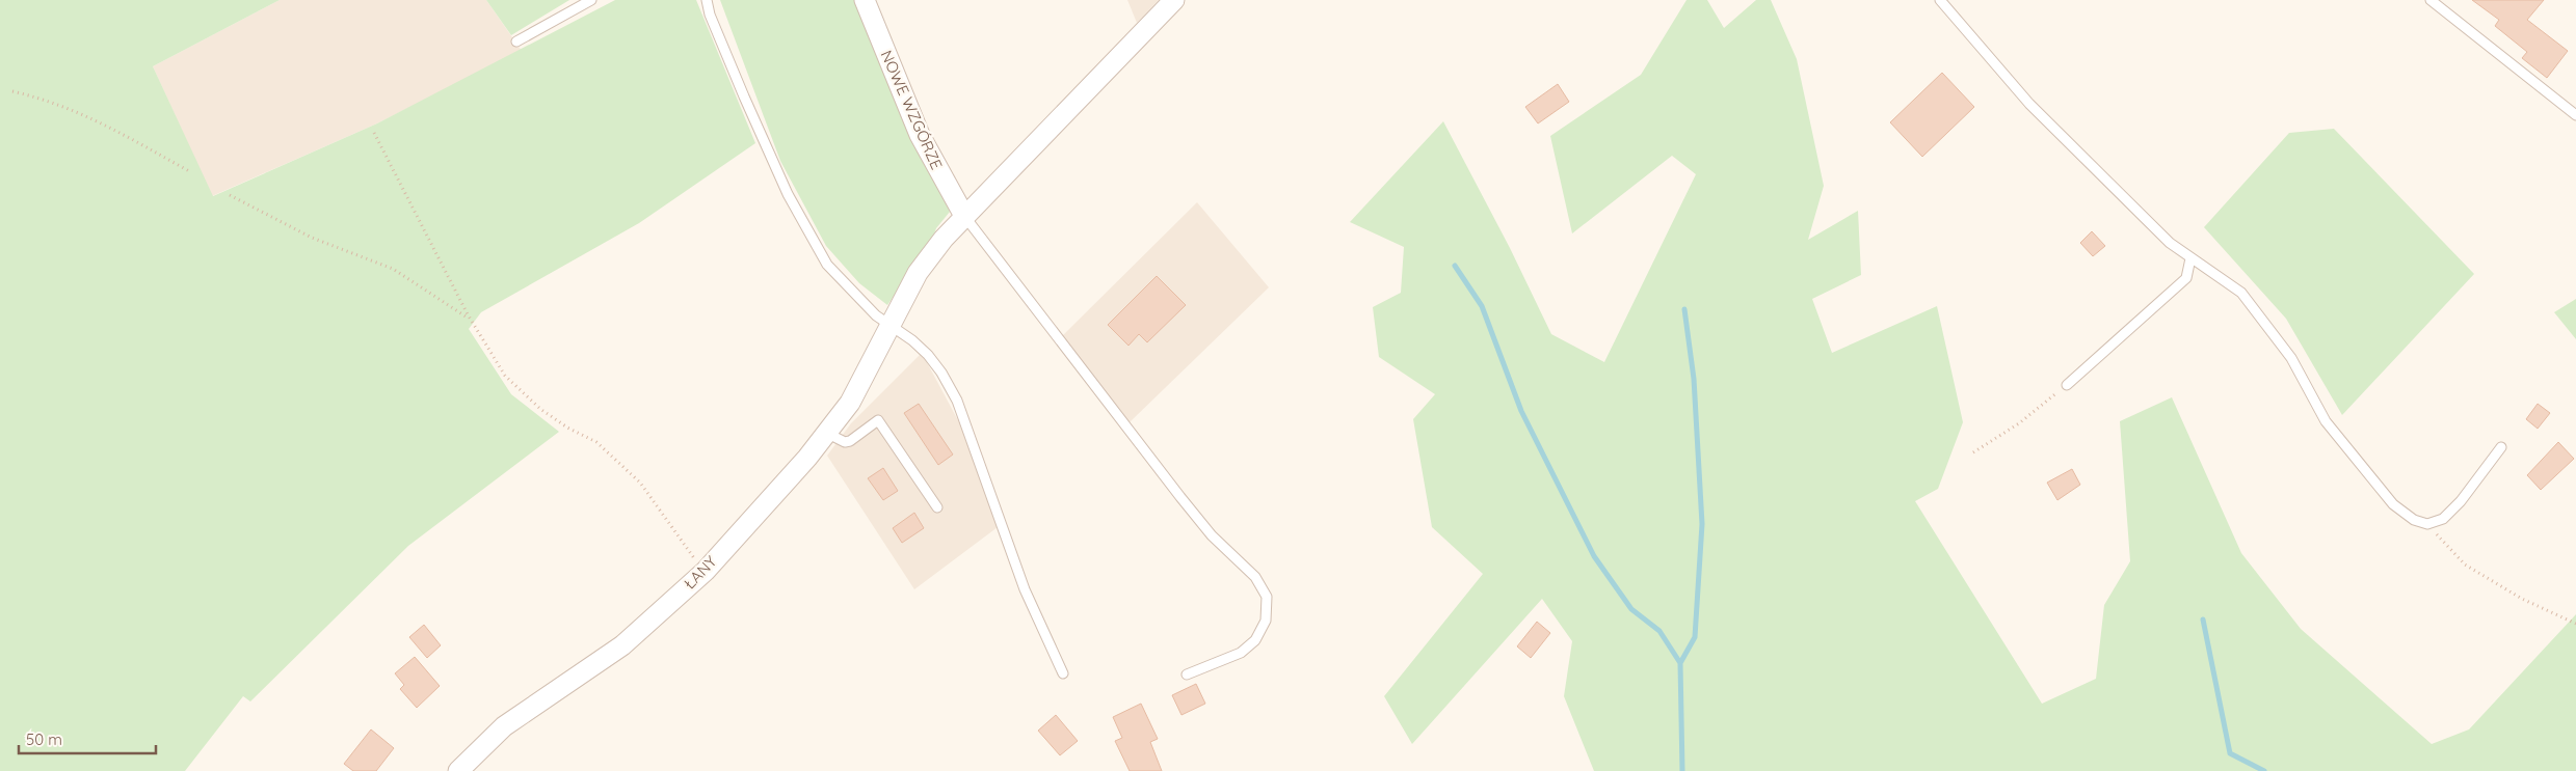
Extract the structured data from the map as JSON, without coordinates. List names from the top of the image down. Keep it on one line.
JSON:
{"streets":{"street":["NOWE WZGÓRZE","ŁANY"]},"crossings":[["NOWE WZGÓRZE","ŁANY"]],"scale_bar":"50 m"}
